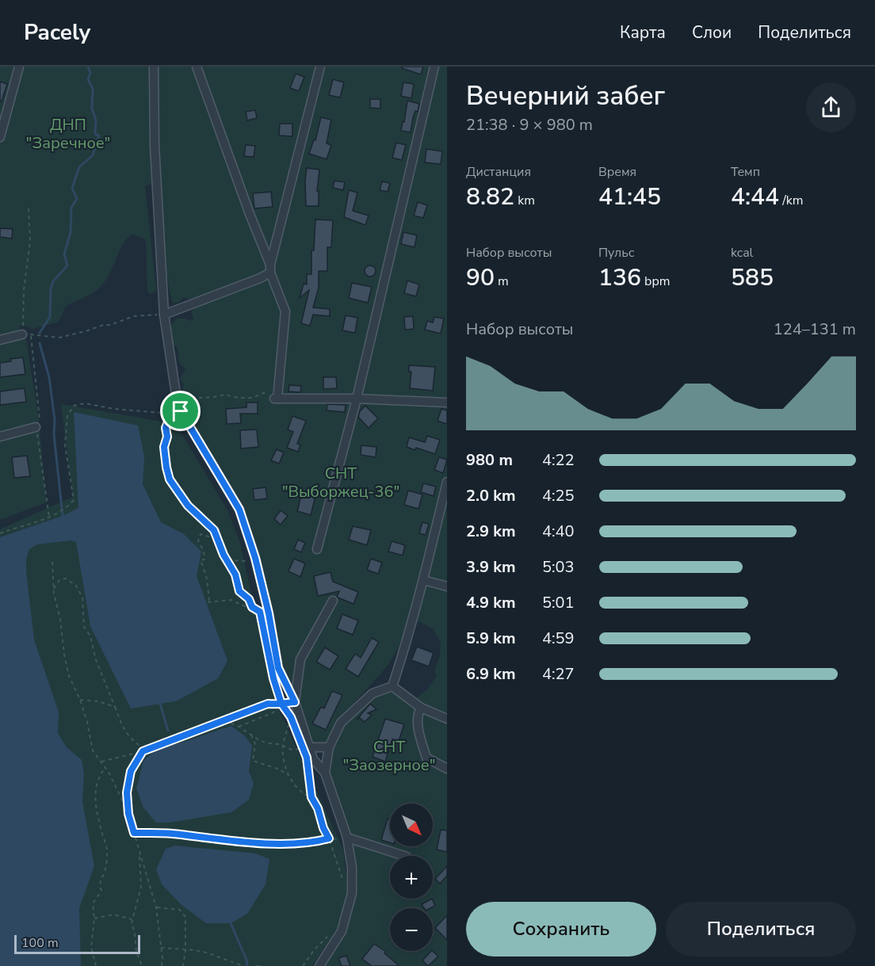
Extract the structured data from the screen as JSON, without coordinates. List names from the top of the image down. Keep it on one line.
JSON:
{"parks":["ДНП \"Заречное\"","СНТ \"Выборжец-36\"","СНТ \"Заозерное\""],"scale_bar":"100 m","north":"bottom right","page":{"header":"Pacely","nav":["Карта","Слои","Поделиться"],"heading":["Вечерний забег","21:38 · 9 × 980 m"],"stats":[["Дистанция","8.82 km"],["Время","41:45"],["Темп","4:44 /km"],["Набор высоты","90 m"],["Пульс","136 bpm"],["kcal","585"]],"chart":["Набор высоты","124–131 m"],"list":[{"name":"980 m","note":"4:22"},{"name":"2.0 km","note":"4:25"},{"name":"2.9 km","note":"4:40"},{"name":"3.9 km","note":"5:03"},{"name":"4.9 km","note":"5:01"},{"name":"5.9 km","note":"4:59"},{"name":"6.9 km","note":"4:27"}],"map_buttons":["+","−"],"buttons":["Сохранить","Поделиться"],"scale":"100 m"}}
